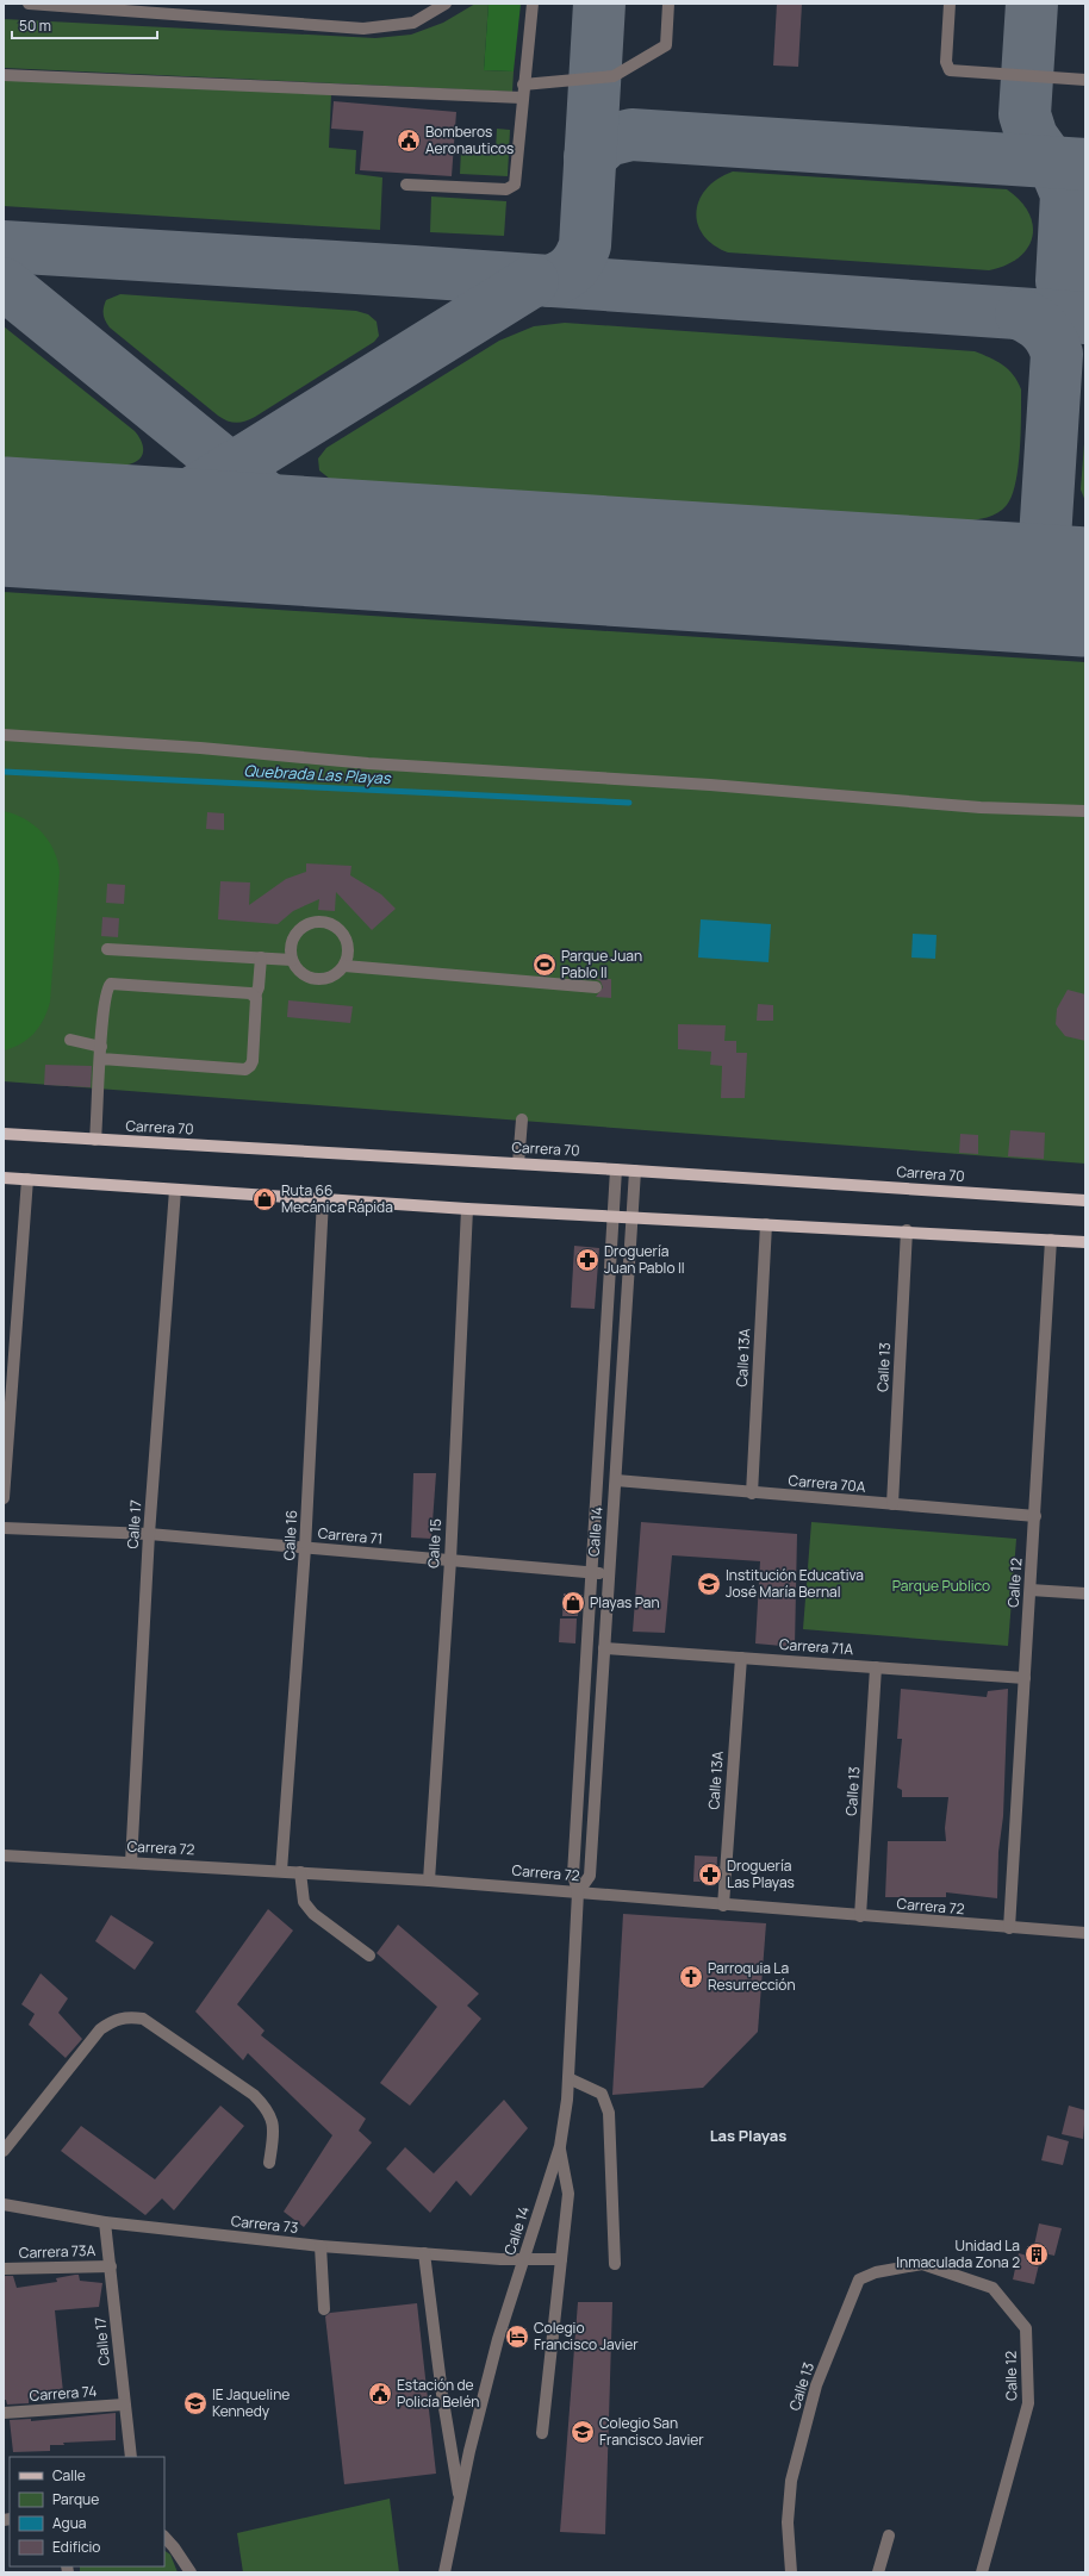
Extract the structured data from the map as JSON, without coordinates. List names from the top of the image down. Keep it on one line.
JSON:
{"streets":{"main road":["Carrera 70"],"street":["Calle 13A","Calle 13","Carrera 70A","Calle 17","Calle 14","Calle 16","Carrera 71","Calle 15","Calle 12","Carrera 71A","Carrera 72","Carrera 73","Carrera 73A","Carrera 74"]},"crossings":[["Carrera 70","Calle 14"],["Calle 13A","Carrera 70A"],["Calle 13A","Carrera 71A"],["Calle 13A","Carrera 72"],["Calle 13","Carrera 70A"],["Calle 13","Calle 12"],["Calle 13","Carrera 71A"],["Calle 13","Carrera 72"],["Carrera 70A","Calle 14"],["Carrera 70A","Calle 12"],["Calle 17","Carrera 71"],["Calle 17","Carrera 72"],["Calle 17","Carrera 73"],["Calle 17","Carrera 73A"],["Calle 17","Carrera 74"],["Calle 14","Carrera 71"],["Calle 14","Carrera 71A"],["Calle 14","Carrera 72"],["Calle 14","Carrera 73"],["Calle 16","Carrera 71"],["Calle 16","Carrera 72"],["Carrera 71","Calle 15"],["Calle 15","Carrera 72"],["Calle 12","Carrera 71A"],["Calle 12","Carrera 72"]],"districts":["Las Playas"],"water":["Quebrada Las Playas"],"parks":["Parque Publico"],"places":{"public building":["Bomberos Aeronauticos","Estación de Policía Belén"],"sports":["Parque Juan Pablo II"],"shop":["Ruta 66 Mecánica Rápida","Playas Pan"],"pharmacy":["Droguería Juan Pablo II","Droguería Las Playas"],"school or university":["Institución Educativa José María Bernal","IE Jaqueline Kennedy","Colegio San Francisco Javier"],"church":["Parroquia La Resurrección"],"building":["Unidad La Inmaculada Zona 2"],"hotel":["Colegio Francisco Javier"]},"legend":["Calle","Parque","Agua","Edificio"],"scale_bar":"50 m"}
